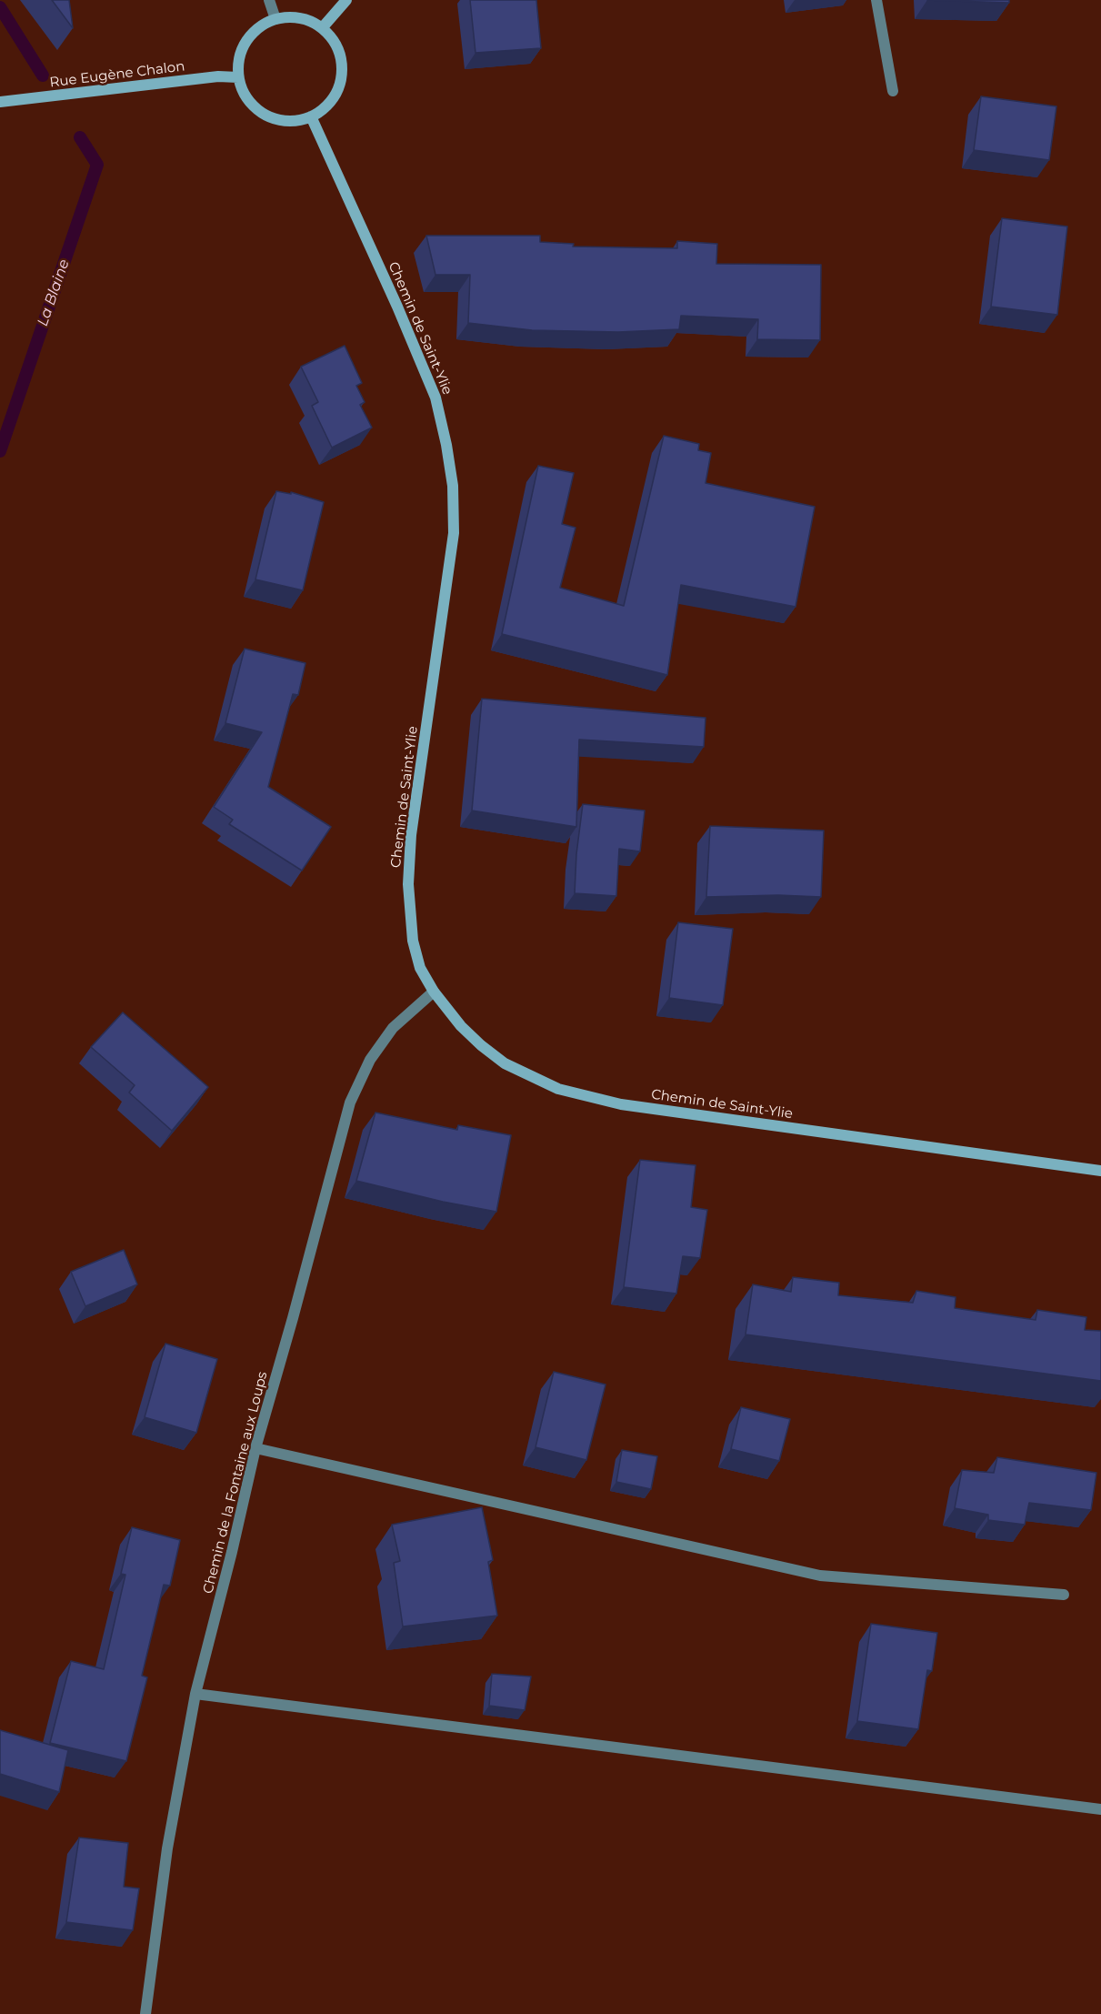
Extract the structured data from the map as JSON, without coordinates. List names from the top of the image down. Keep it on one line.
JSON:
{"streets":{"street":["Rue Eugène Chalon","Chemin de Saint-Ylie","Chemin de la Fontaine aux Loups"]},"crossings":[["Rue Eugène Chalon","Chemin de Saint-Ylie"],["Chemin de Saint-Ylie","Chemin de la Fontaine aux Loups"]],"water":["La Blaine"]}
